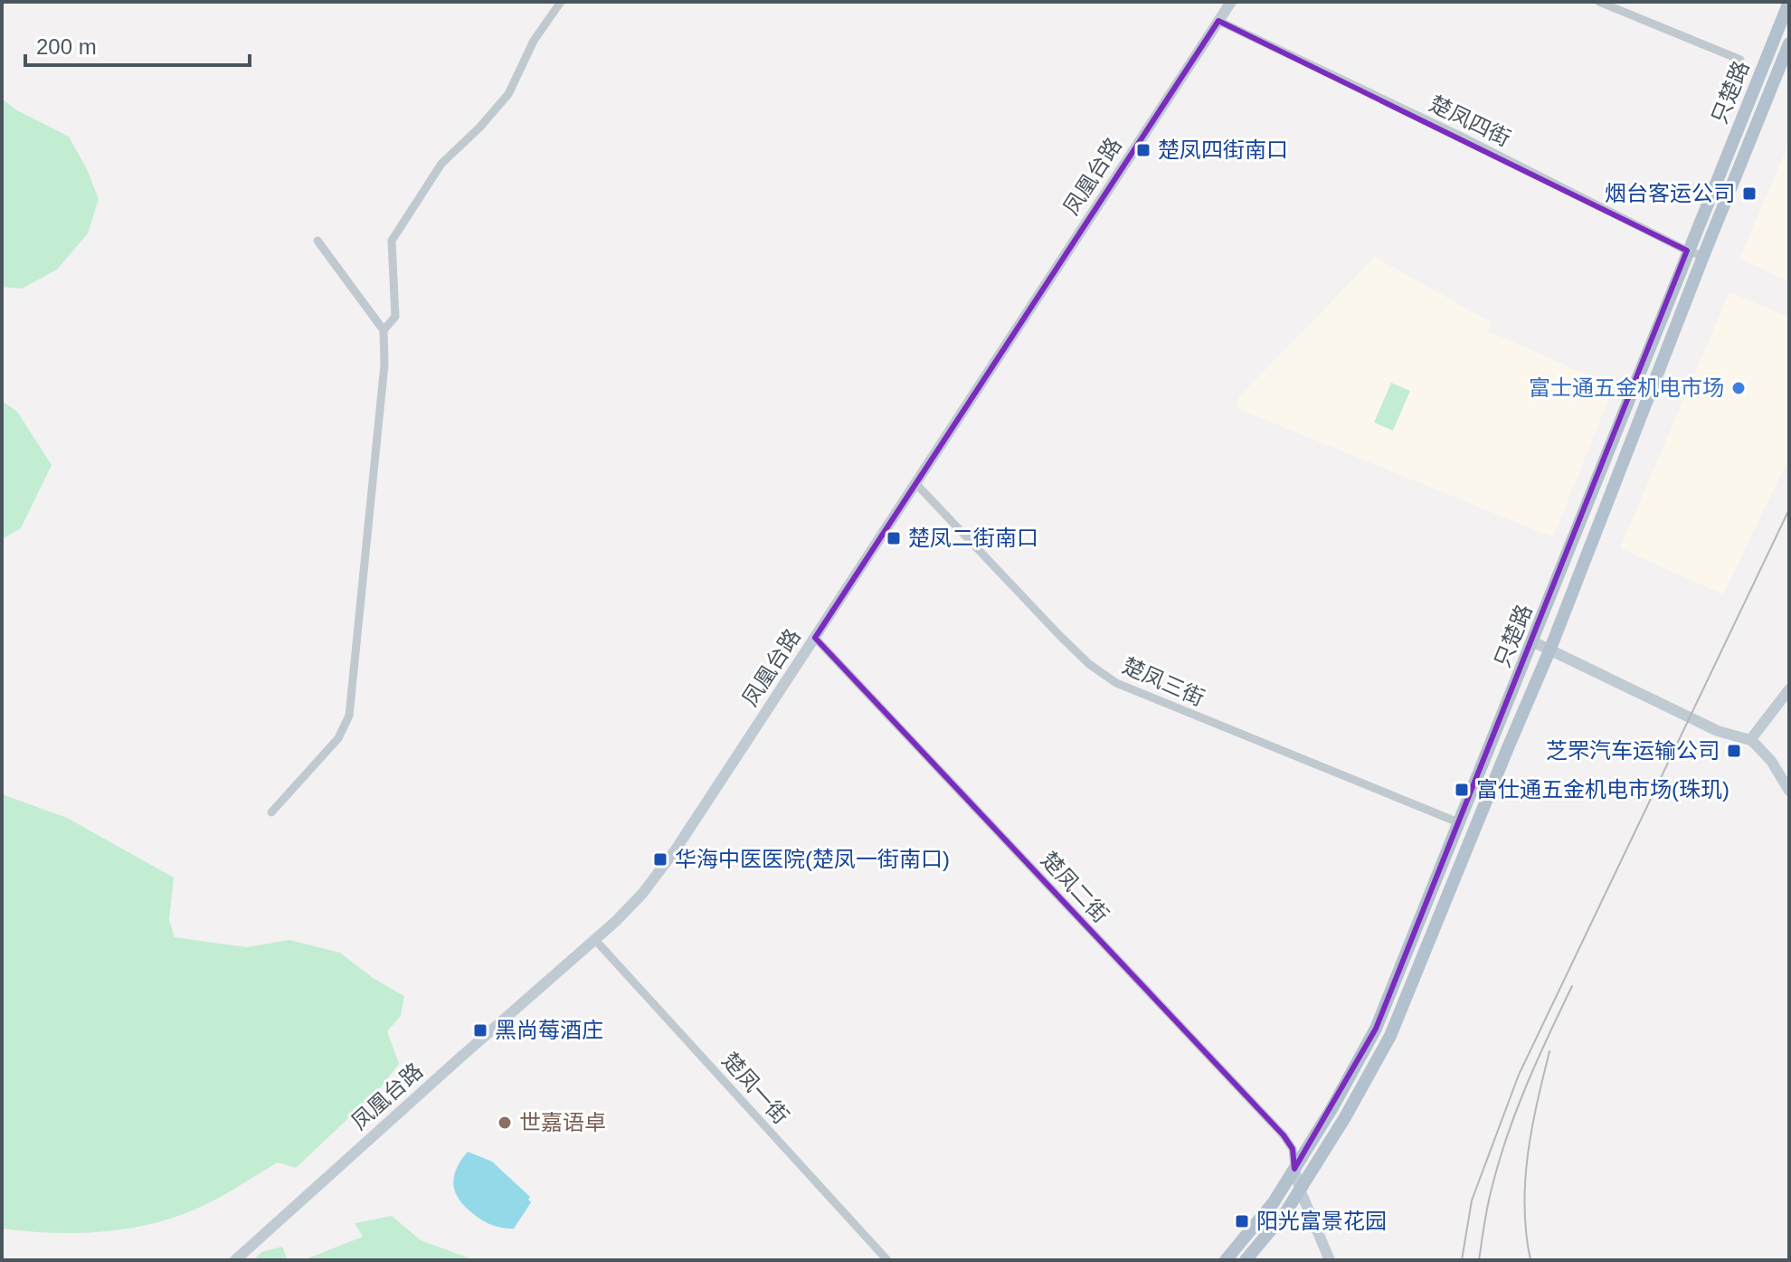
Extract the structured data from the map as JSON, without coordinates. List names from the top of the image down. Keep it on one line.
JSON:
{"streets":{"main road":["只楚路"],"street":["楚凤四街","凤凰台路","楚凤三街","楚凤二街","楚凤一街"]},"crossings":[["只楚路","楚凤四街"],["只楚路","楚凤三街"],["只楚路","楚凤二街"],["楚凤四街","凤凰台路"],["凤凰台路","楚凤三街"],["凤凰台路","楚凤二街"],["凤凰台路","楚凤一街"]],"places":{"transit":["楚凤四街南口","烟台客运公司","楚凤二街南口","芝罘汽车运输公司","富仕通五金机电市场(珠玑)","华海中医医院(楚凤一街南口)","黑尚莓酒庄","阳光富景花园"],"other":["富士通五金机电市场","世嘉语卓"]},"scale_bar":"200 m"}
